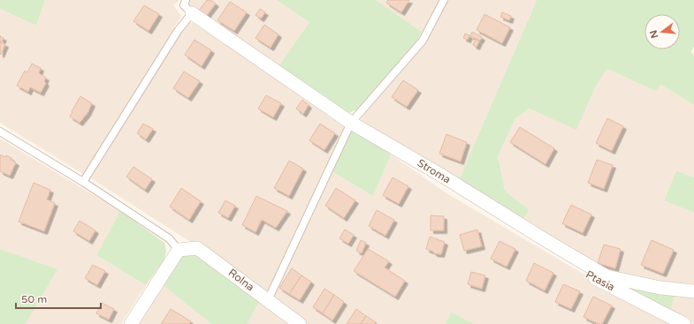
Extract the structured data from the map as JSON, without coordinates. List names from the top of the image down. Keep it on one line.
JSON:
{"streets":{"street":["Stroma","Rolna","Ptasia"]},"crossings":[["Stroma","Ptasia"]],"scale_bar":"50 m","north":"left"}
